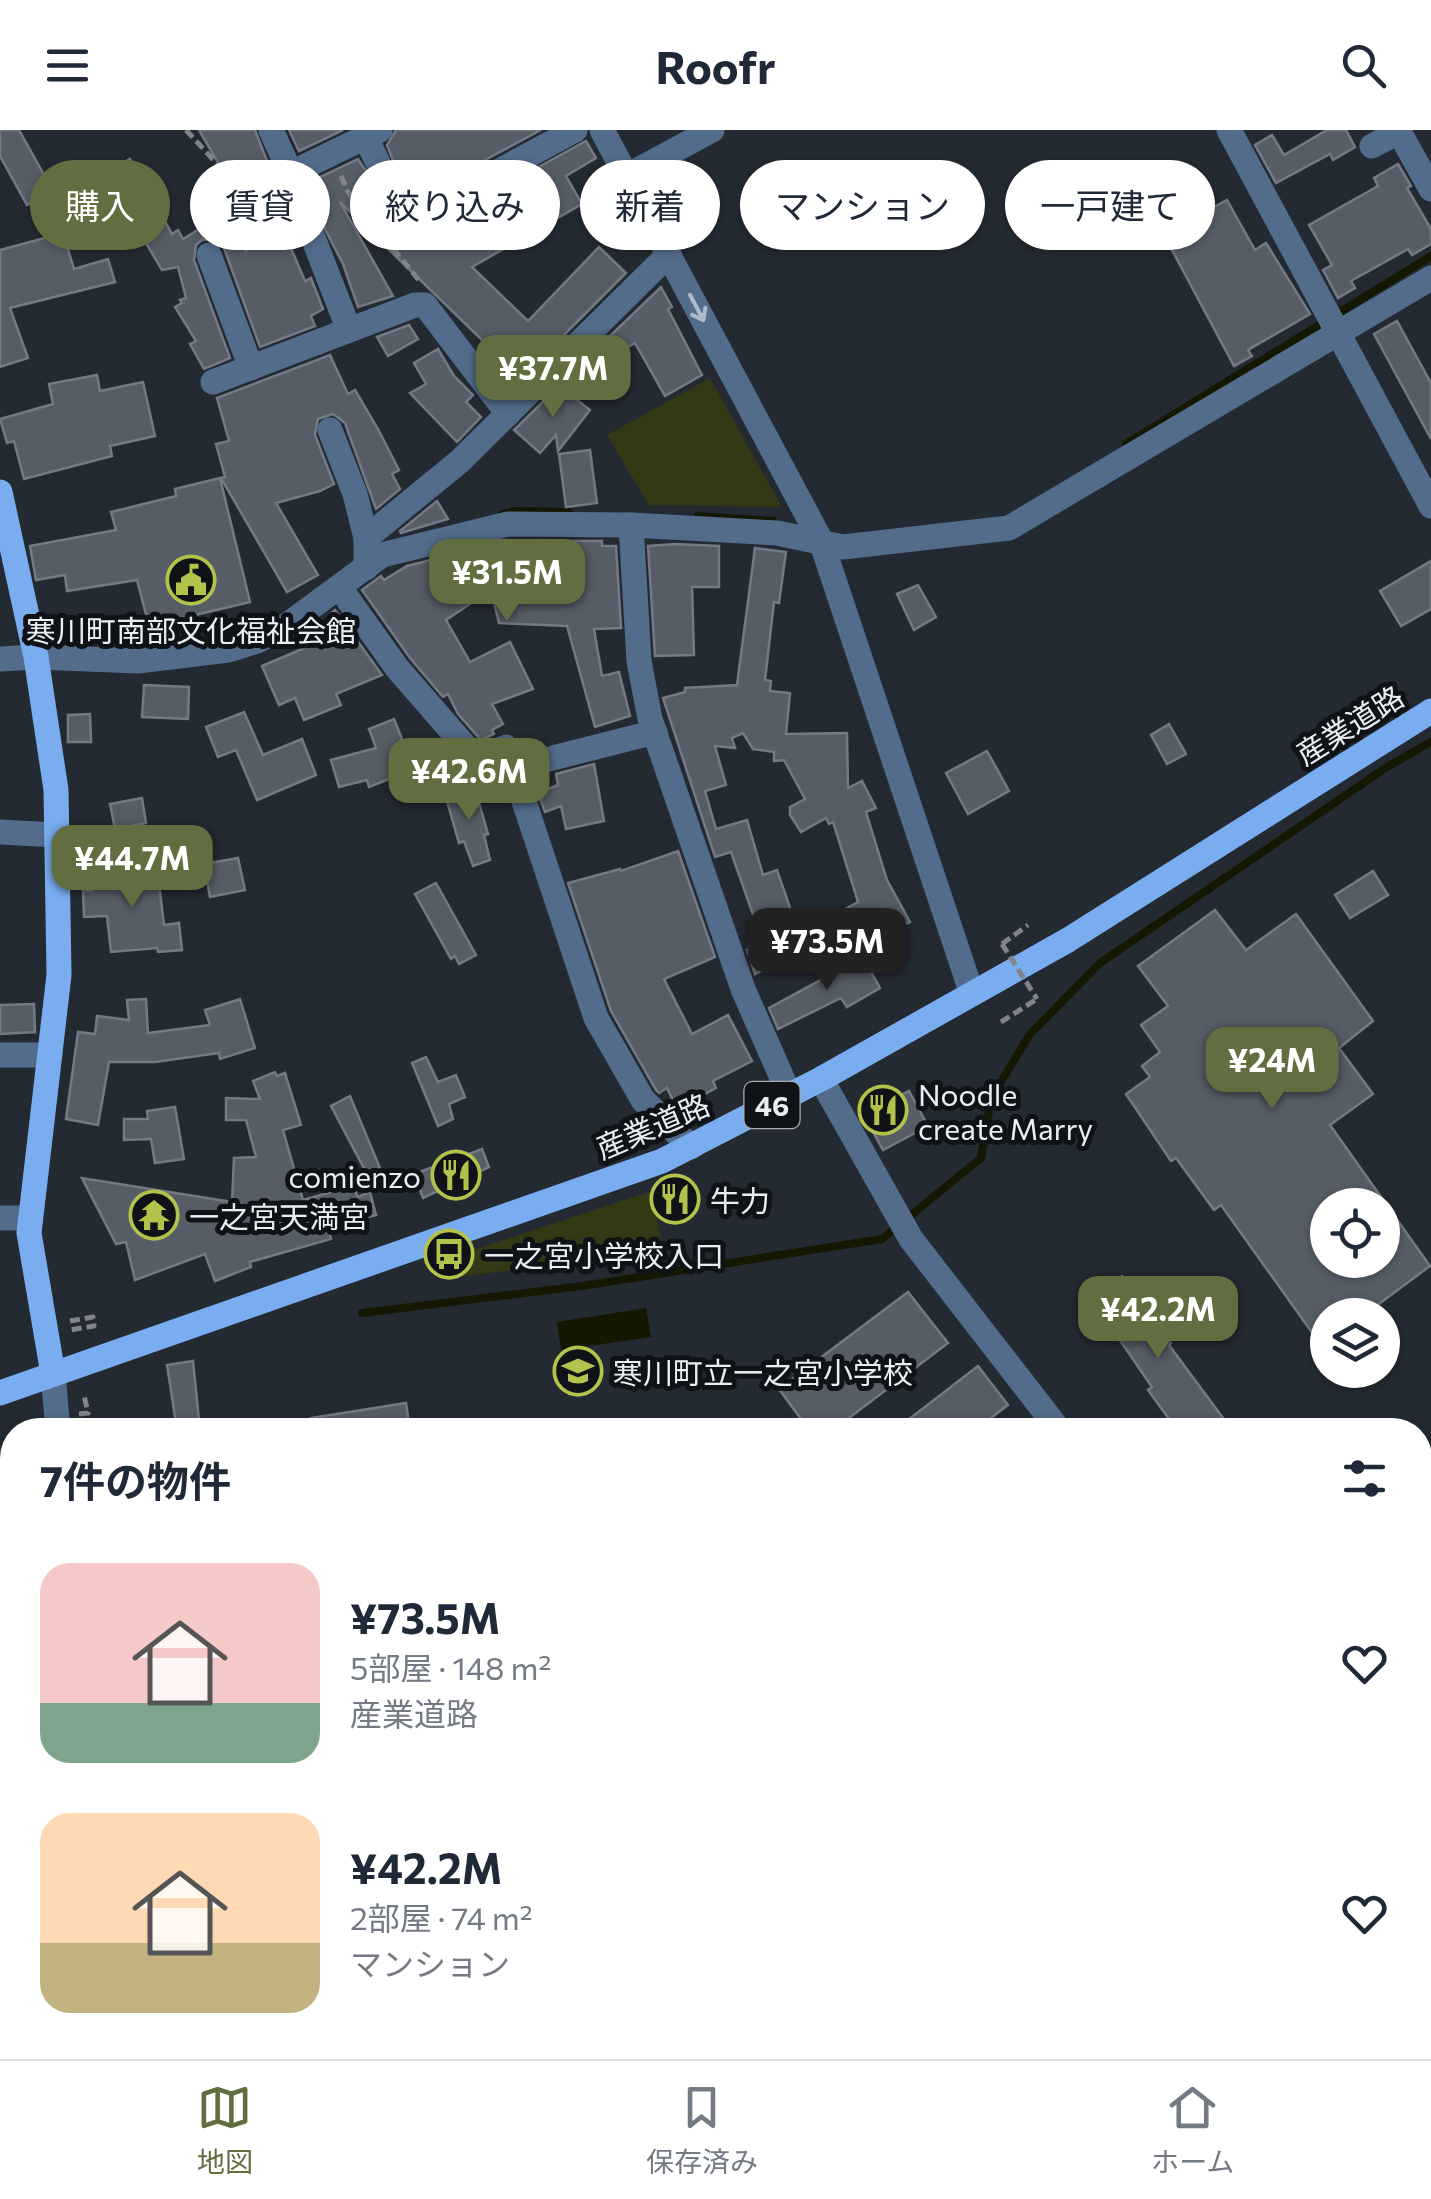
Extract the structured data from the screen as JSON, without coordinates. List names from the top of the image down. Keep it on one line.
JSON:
{"streets":{"main road":["産業道路","46"]},"places":{"public building":["寒川町南部文化福祉会館"],"restaurant":["Noodle create Marry","comienzo","牛力"],"temple":["一之宮天満宮"],"bus stop":["一之宮小学校入口"],"school or university":["寒川町立一之宮小学校"]},"page":{"header":"Roofr","chip":["購入","賃貸","絞り込み","新着","マンション","一戸建て"],"price":["¥37.7M","¥31.5M","¥42.6M","¥44.7M","¥73.5M","¥24M","¥42.2M"],"heading":"7件の物件","list":[{"name":"¥73.5M","note":"5部屋 · 148 m² · 産業道路"},{"name":"¥42.2M","note":"2部屋 · 74 m² · マンション"}],"tabs":["地図","保存済み","ホーム"]}}
